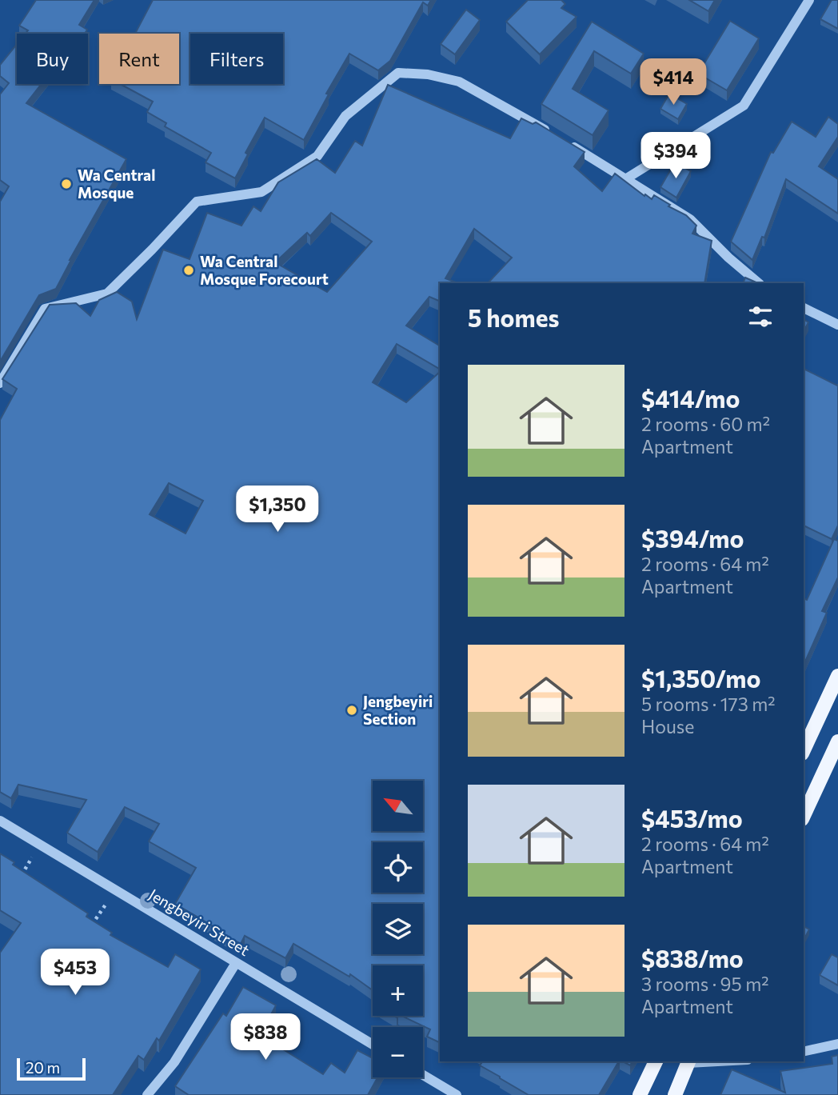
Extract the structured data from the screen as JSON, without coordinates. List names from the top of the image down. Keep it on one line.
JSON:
{"streets":{"street":["Jengbeyiri Street"]},"places":["Wa Central Mosque","Wa Central Mosque Forecourt","Jengbeyiri Section"],"scale_bar":"20 m","north":"top left","page":{"chip":["Buy","Rent","Filters"],"price":["$414","$394","$1,350","$453","$838"],"heading":"5 homes","list":[{"name":"$414/mo","note":"2 rooms · 60 m² · Apartment"},{"name":"$394/mo","note":"2 rooms · 64 m² · Apartment"},{"name":"$1,350/mo","note":"5 rooms · 173 m² · House"},{"name":"$453/mo","note":"2 rooms · 64 m² · Apartment"},{"name":"$838/mo","note":"3 rooms · 95 m² · Apartment"}],"map_buttons":["+","−"],"scale":"20 m"}}
